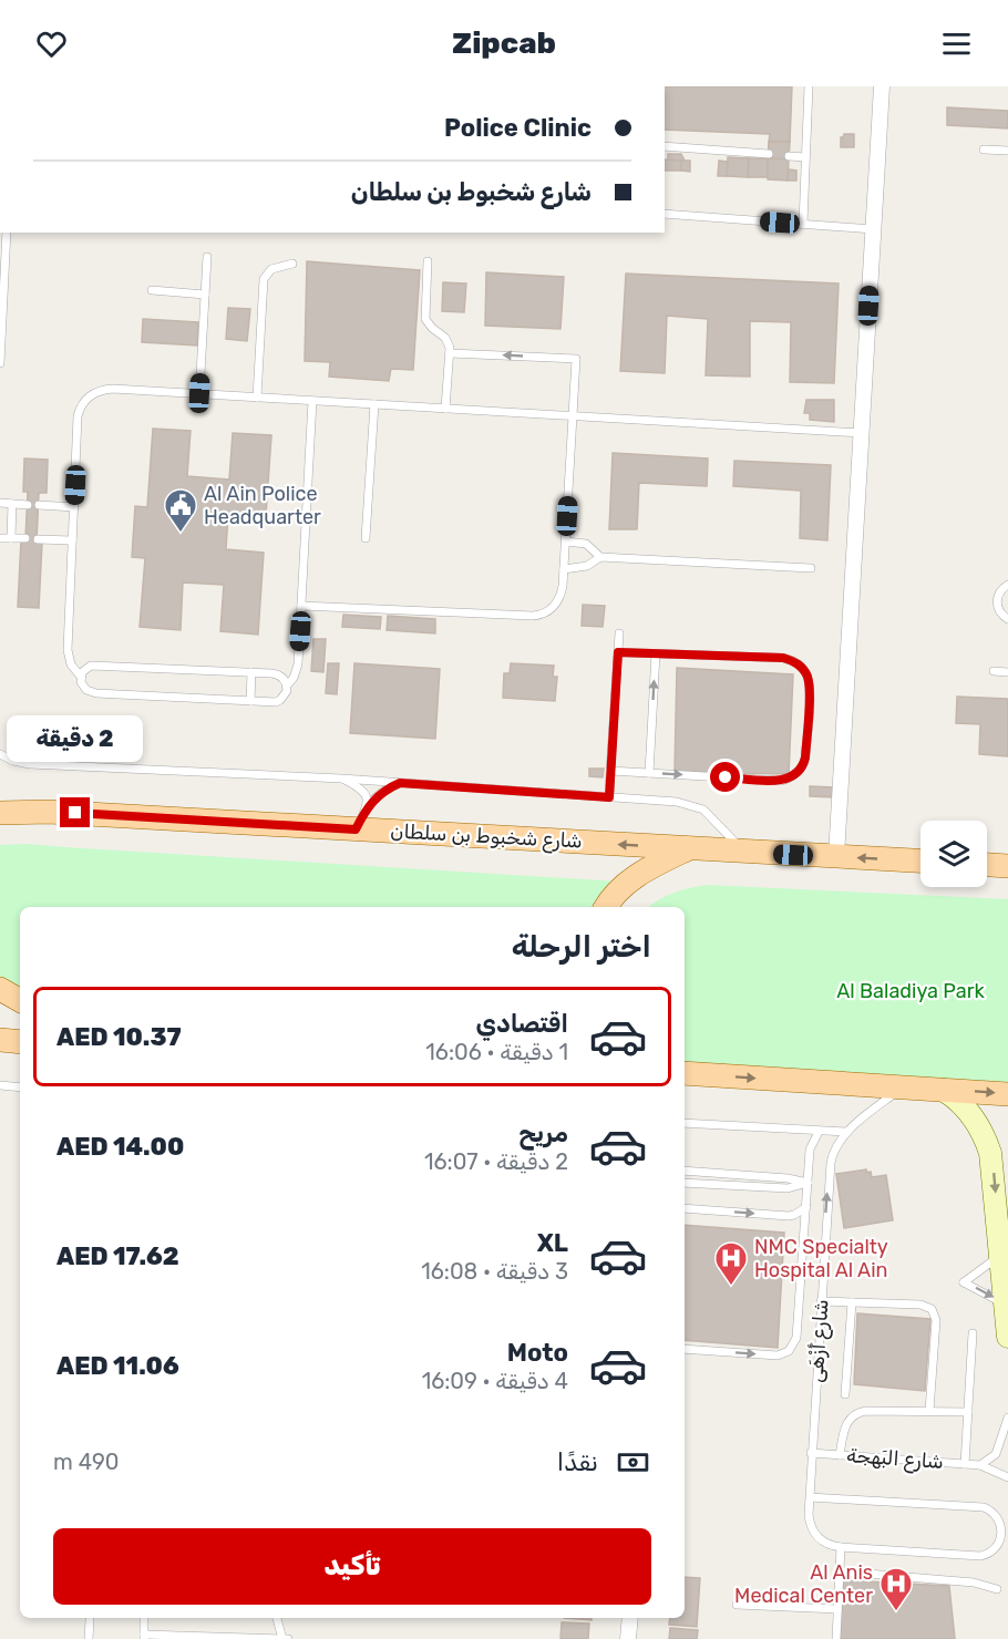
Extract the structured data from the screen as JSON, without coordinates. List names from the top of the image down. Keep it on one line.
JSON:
{"streets":{"main road":["شارع شخبوط بن سلطان"],"lane":["شارع أَزْهَى","شارع البَهجة"]},"crossings":[["شارع أَزْهَى","شارع البَهجة"]],"one_way":["شارع شخبوط بن سلطان"],"parks":["Al Baladiya Park"],"places":{"public building":["Al Ain Police Headquarter"],"hospital":["NMC Specialty Hospital Al Ain","Al Anis Medical Center"]},"page":{"header":"Zipcab","banner":["Police Clinic","شارع شخبوط بن سلطان"],"bubble":"2 دقيقة","heading":"اختر الرحلة","list":[{"name":"اقتصادي","note":"1 دقيقة · 16:06","value":"AED 10.37"},{"name":"مريح","note":"2 دقيقة · 16:07","value":"AED 14.00"},{"name":"XL","note":"3 دقيقة · 16:08","value":"AED 17.62"},{"name":"Moto","note":"4 دقيقة · 16:09","value":"AED 11.06"}],"pay":["نقدًا","490 m"],"buttons":"تأكيد"}}
